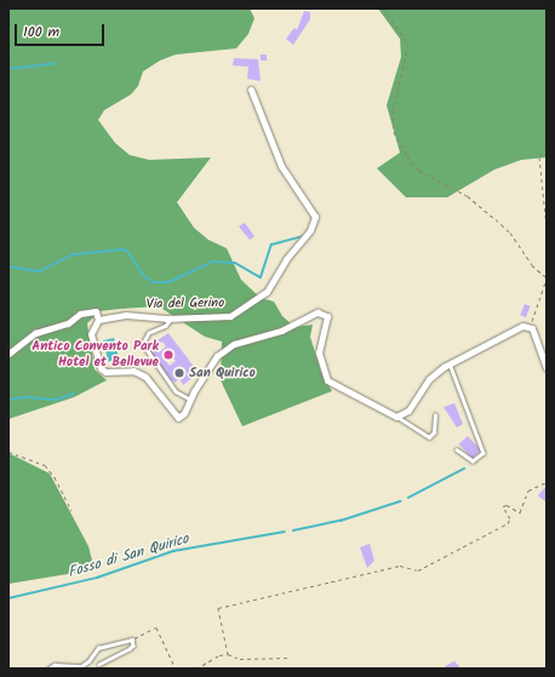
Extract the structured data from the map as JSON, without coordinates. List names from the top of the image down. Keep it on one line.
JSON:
{"streets":{"street":["Via del Gerino"]},"water":["Fosso di San Quirico"],"places":["Antico Convento Park Hotel et Bellevue","San Quirico"],"scale_bar":"100 m"}
